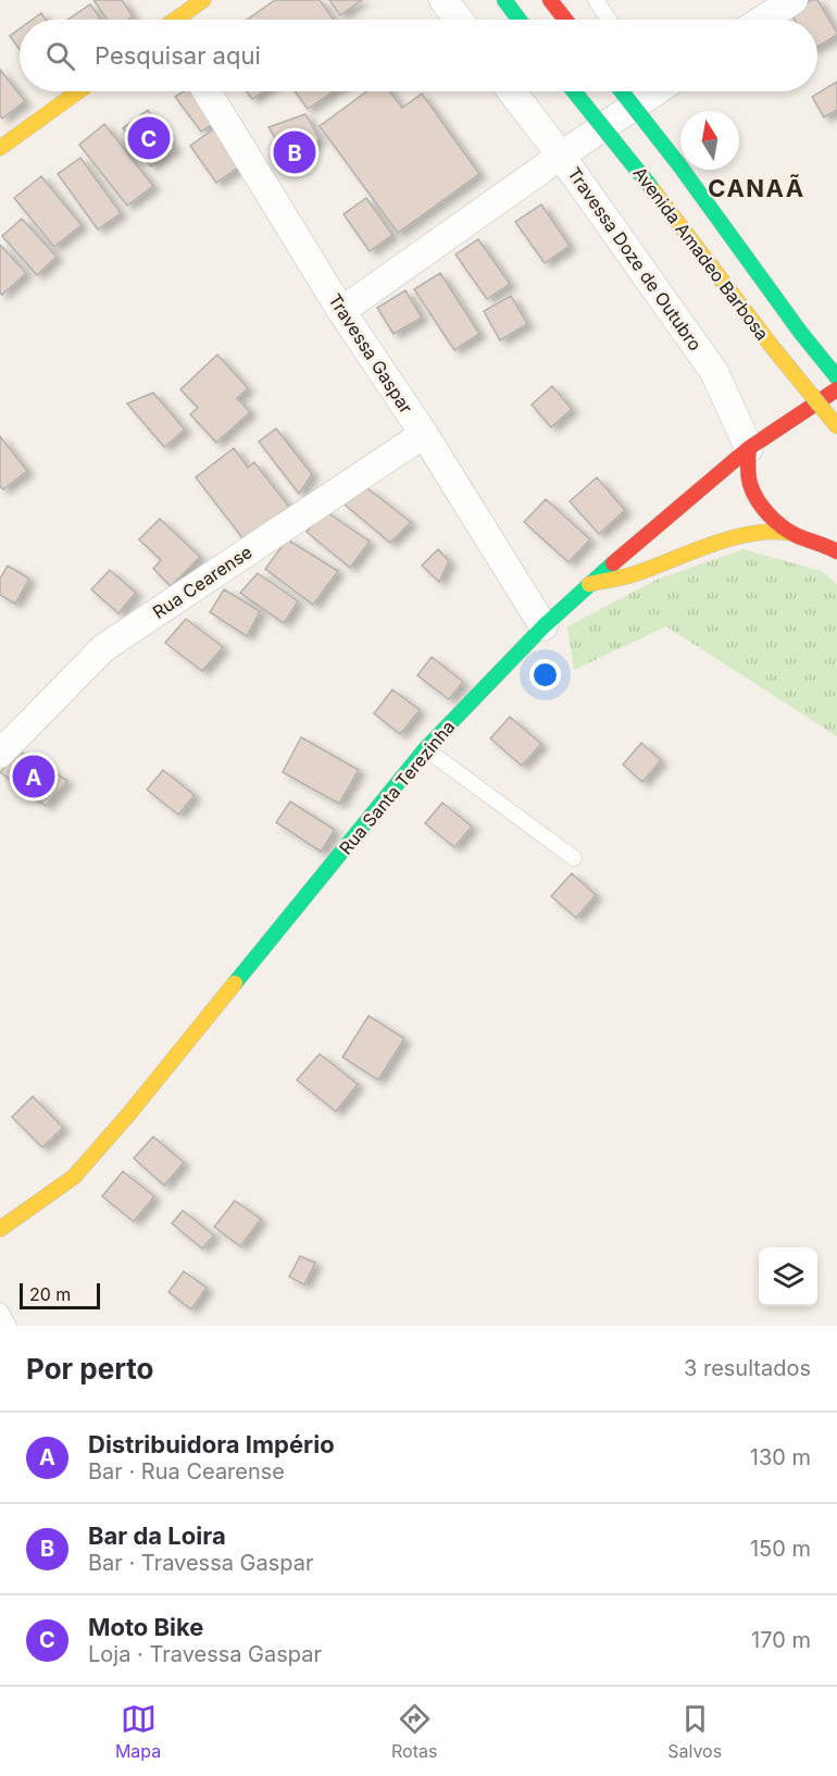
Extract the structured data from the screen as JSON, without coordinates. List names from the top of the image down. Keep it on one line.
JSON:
{"streets":{"street":["Avenida Amadeo Barbosa","Travessa Doze de Outubro","Travessa Gaspar","Rua Cearense","Rua Santa Terezinha"]},"crossings":[["Travessa Doze de Outubro","Rua Santa Terezinha"],["Travessa Gaspar","Rua Cearense"],["Travessa Gaspar","Rua Santa Terezinha"]],"districts":["CANAÃ"],"scale_bar":"20 m","north":"top","page":{"search":"Pesquisar aqui","pins":["C","B","A"],"scale":"20 m","heading":["Por perto","3 resultados"],"list":[{"mark":"A","name":"Distribuidora Império","note":"Bar · Rua Cearense","value":"130 m"},{"mark":"B","name":"Bar da Loira","note":"Bar · Travessa Gaspar","value":"150 m"},{"mark":"C","name":"Moto Bike","note":"Loja · Travessa Gaspar","value":"170 m"}],"nav":["Mapa","Rotas","Salvos"]}}
